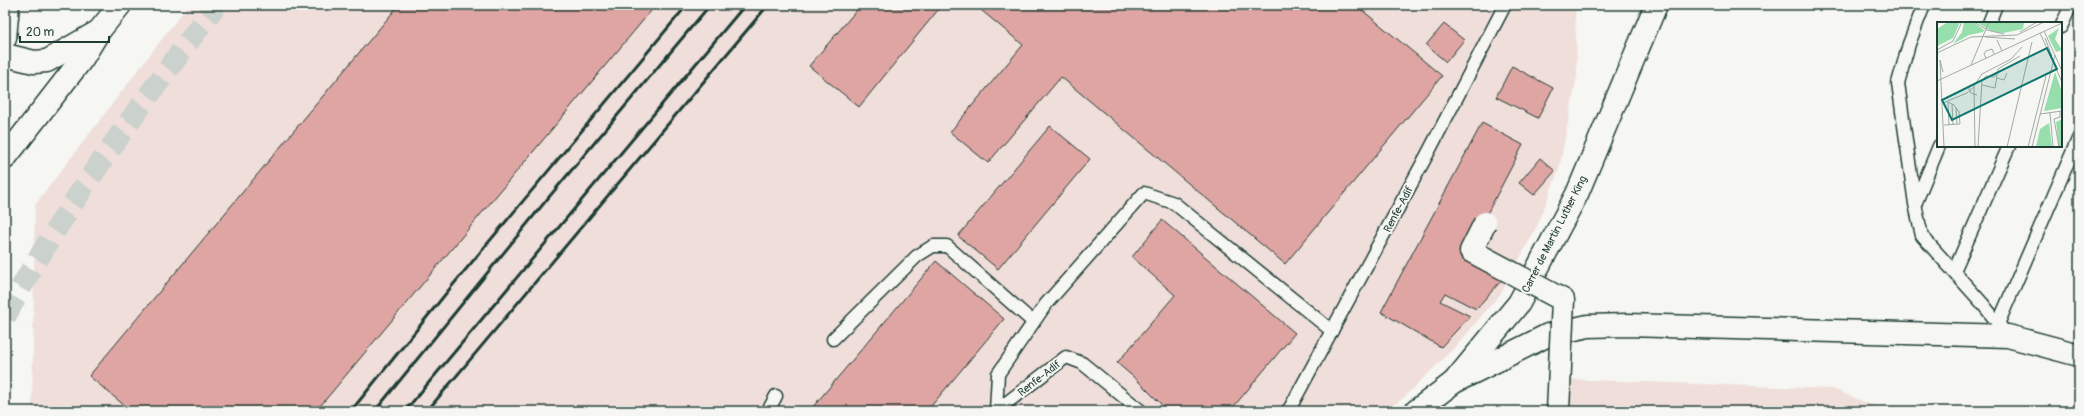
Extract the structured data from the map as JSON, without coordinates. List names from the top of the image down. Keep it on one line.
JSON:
{"streets":{"street":["Carrer de Martin Luther King"],"lane":["Renfe-Adif"]},"scale_bar":"20 m"}
